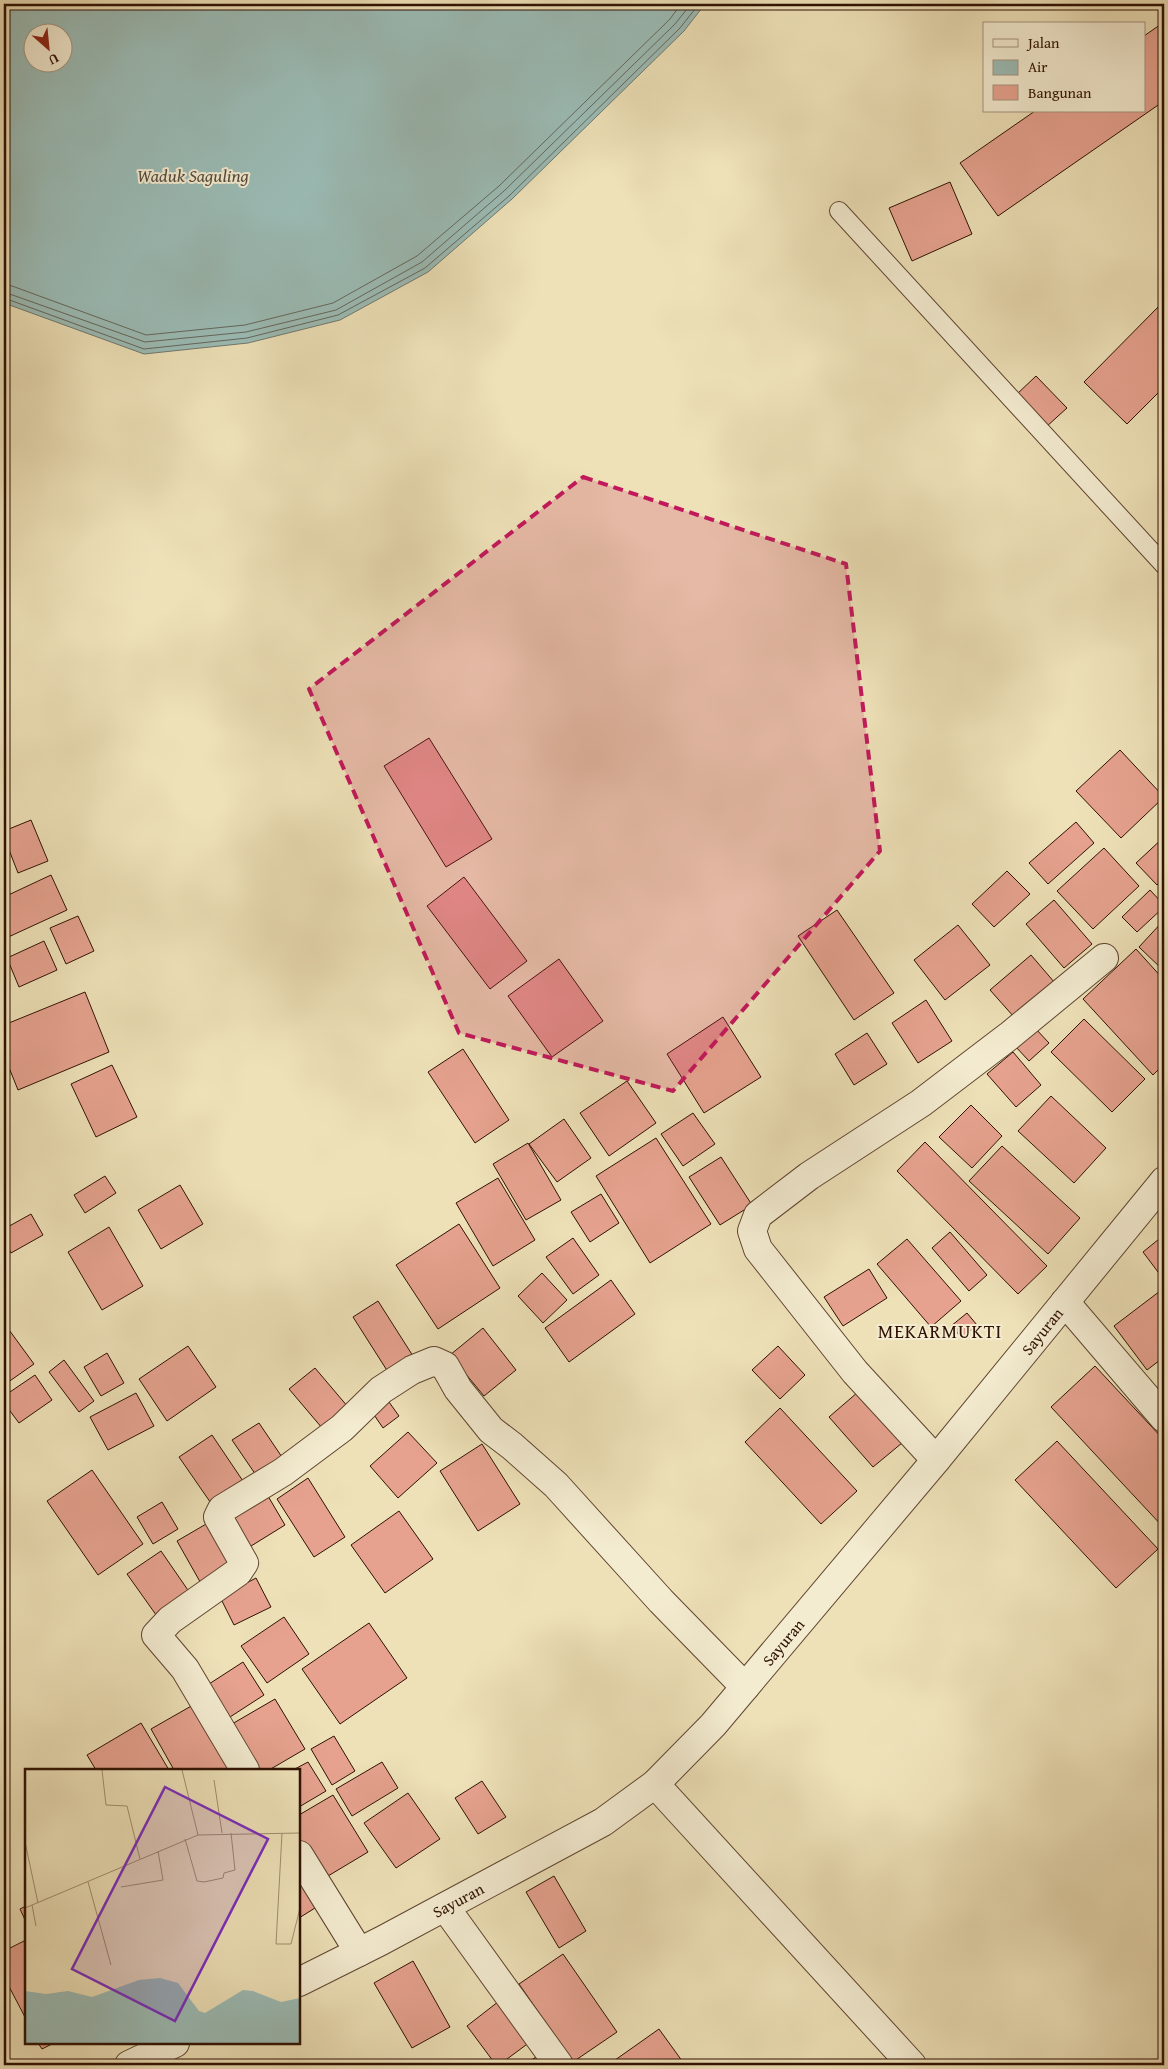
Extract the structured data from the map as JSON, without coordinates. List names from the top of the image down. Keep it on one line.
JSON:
{"streets":{"street":["Sayuran"]},"districts":["MEKARMUKTI"],"water":["Waduk Saguling"],"legend":["Jalan","Air","Bangunan"],"north":"bottom right"}
